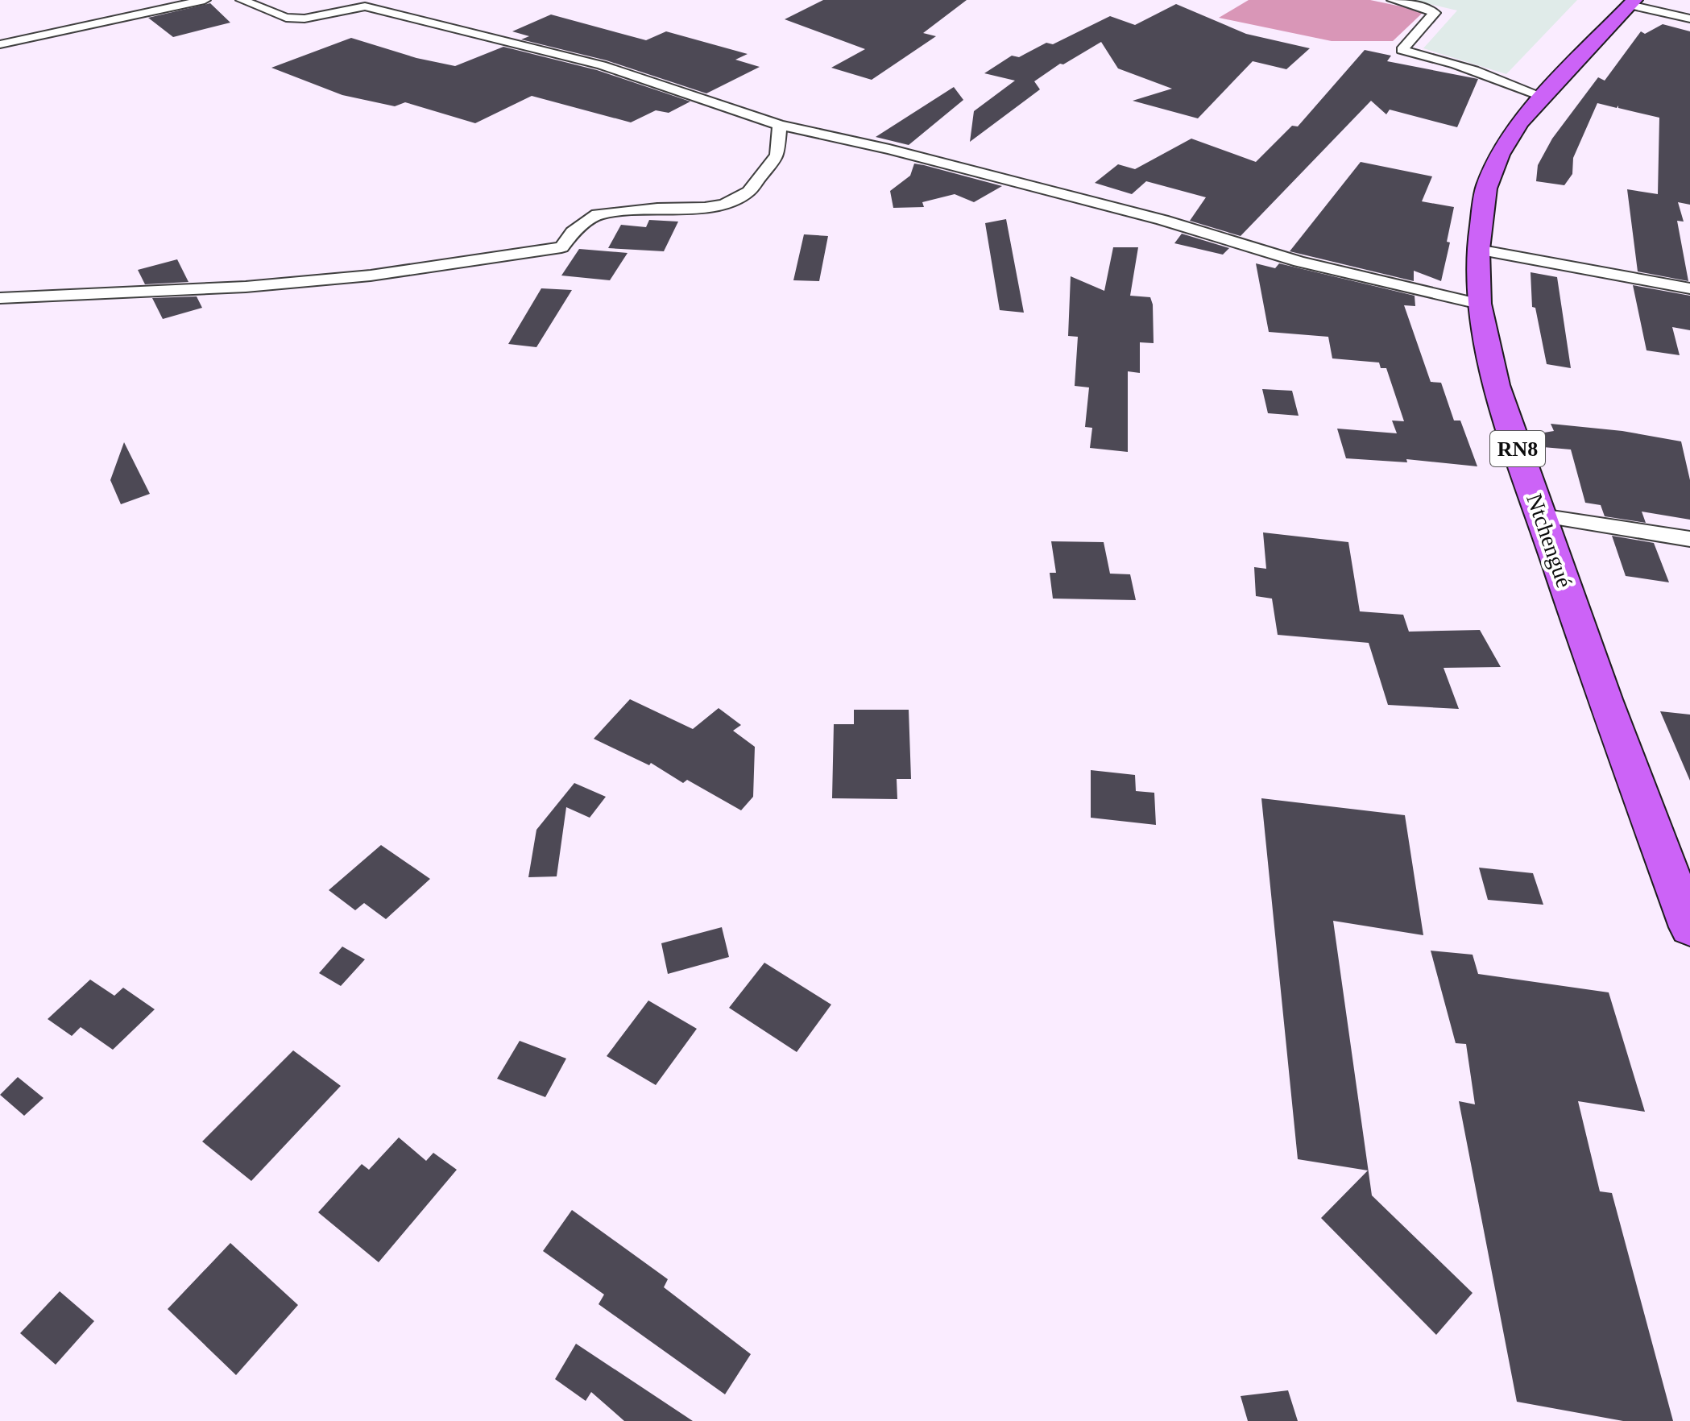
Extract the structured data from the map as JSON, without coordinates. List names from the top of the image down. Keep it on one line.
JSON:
{"streets":{"main road":["RN8","Ntchengué"]}}
